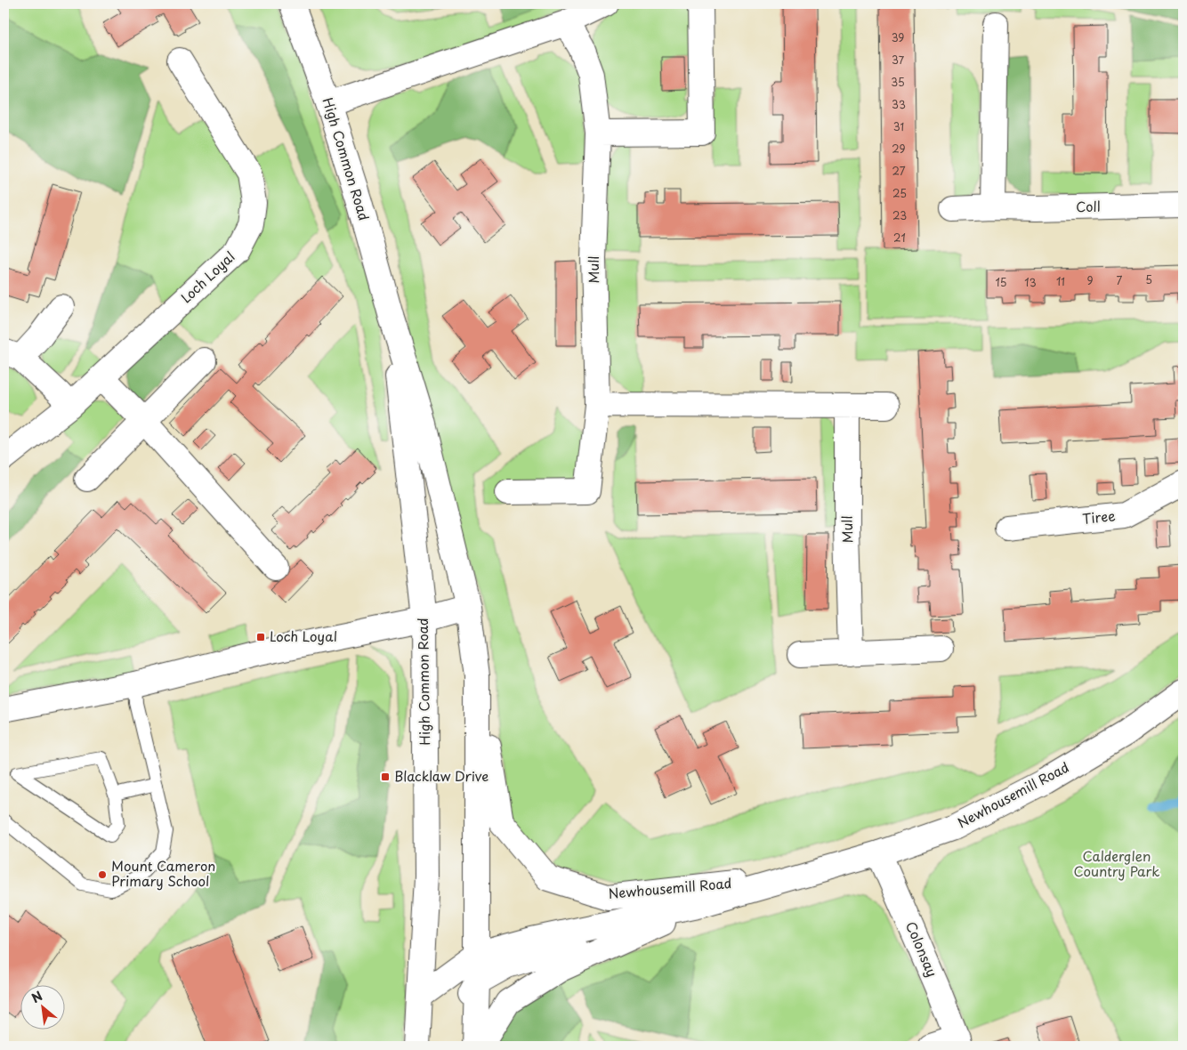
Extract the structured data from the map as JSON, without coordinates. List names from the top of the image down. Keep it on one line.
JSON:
{"streets":{"street":["High Common Road","Coll","Mull","Loch Loyal","Tiree","Newhousemill Road","Colonsay"]},"crossings":[["High Common Road","Newhousemill Road"],["Newhousemill Road","Colonsay"]],"parks":["Calderglen Country Park"],"places":{"transit":["Loch Loyal","Blacklaw Drive"],"other":["Mount Cameron Primary School"]},"house_numbers":["39","37","35","33","31","29","27","25","23","21","5","9","7","11","15","13"],"north":"top left"}
